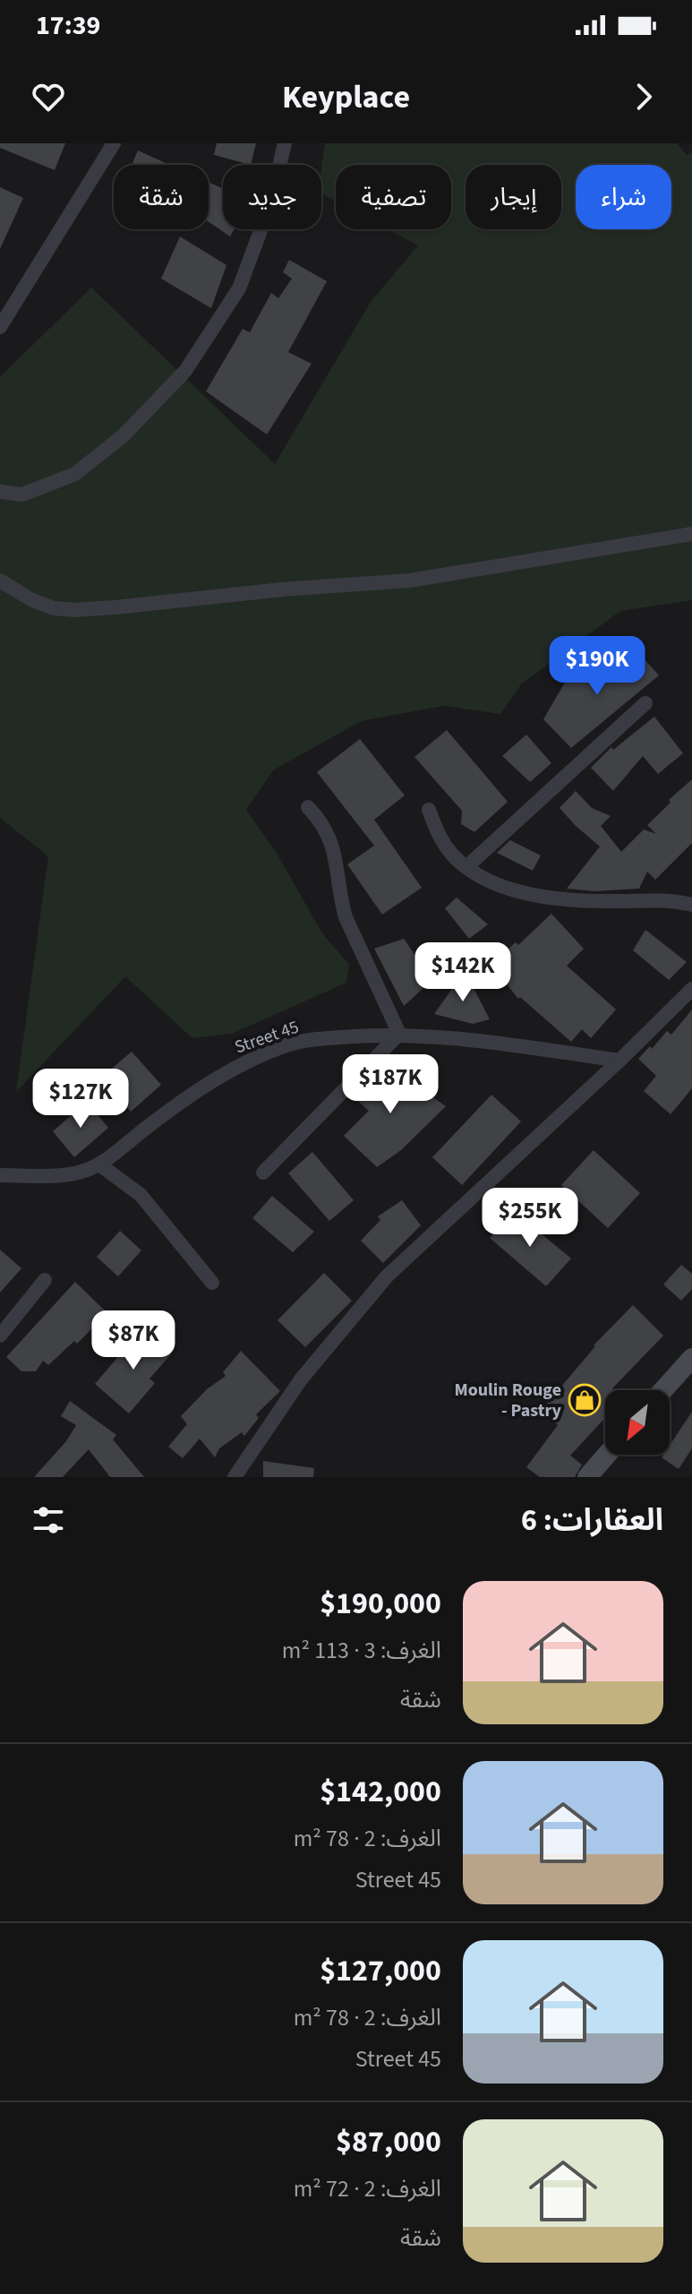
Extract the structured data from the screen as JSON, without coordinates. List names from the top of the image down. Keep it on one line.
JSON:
{"streets":{"street":["Street 45"]},"places":{"shop":["Moulin Rouge - Pastry"]},"north":"bottom left","page":{"status":"17:39","header":"Keyplace","chip":["شراء","إيجار","تصفية","جديد","شقة"],"price":["$190K","$142K","$187K","$127K","$255K","$87K"],"heading":"العقارات: 6","list":[{"name":"$190,000","note":"الغرف: 3 · 113 m² · شقة"},{"name":"$142,000","note":"الغرف: 2 · 78 m² · Street 45"},{"name":"$127,000","note":"الغرف: 2 · 78 m² · Street 45"},{"name":"$87,000","note":"الغرف: 2 · 72 m² · شقة"}]}}
